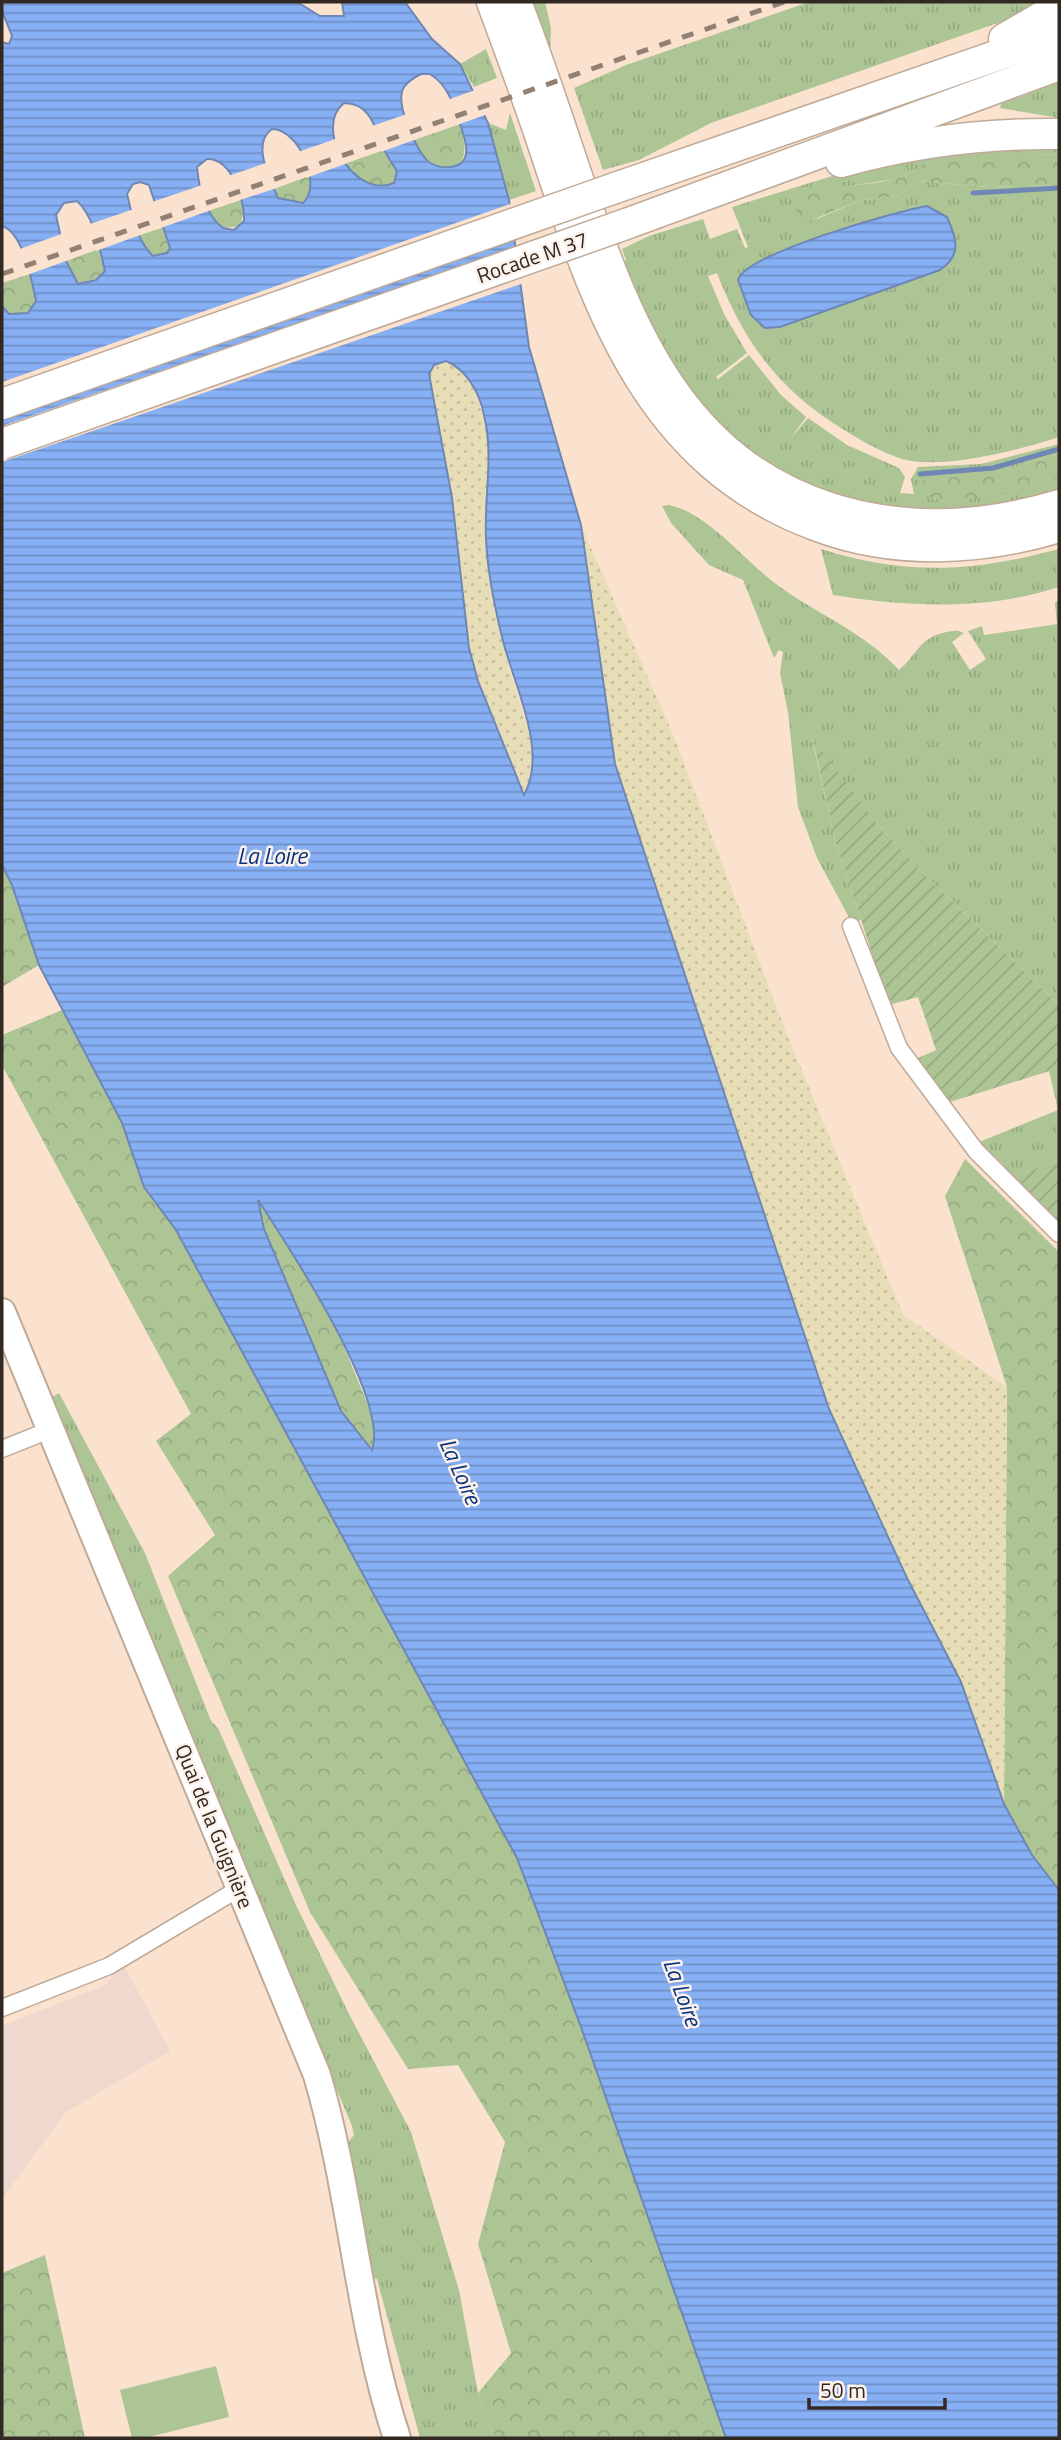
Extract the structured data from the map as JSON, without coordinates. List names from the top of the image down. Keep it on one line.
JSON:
{"streets":{"highway":["Rocade M 37"],"main road":["Quai de la Guignière"]},"water":["La Loire"],"scale_bar":"50 m"}
